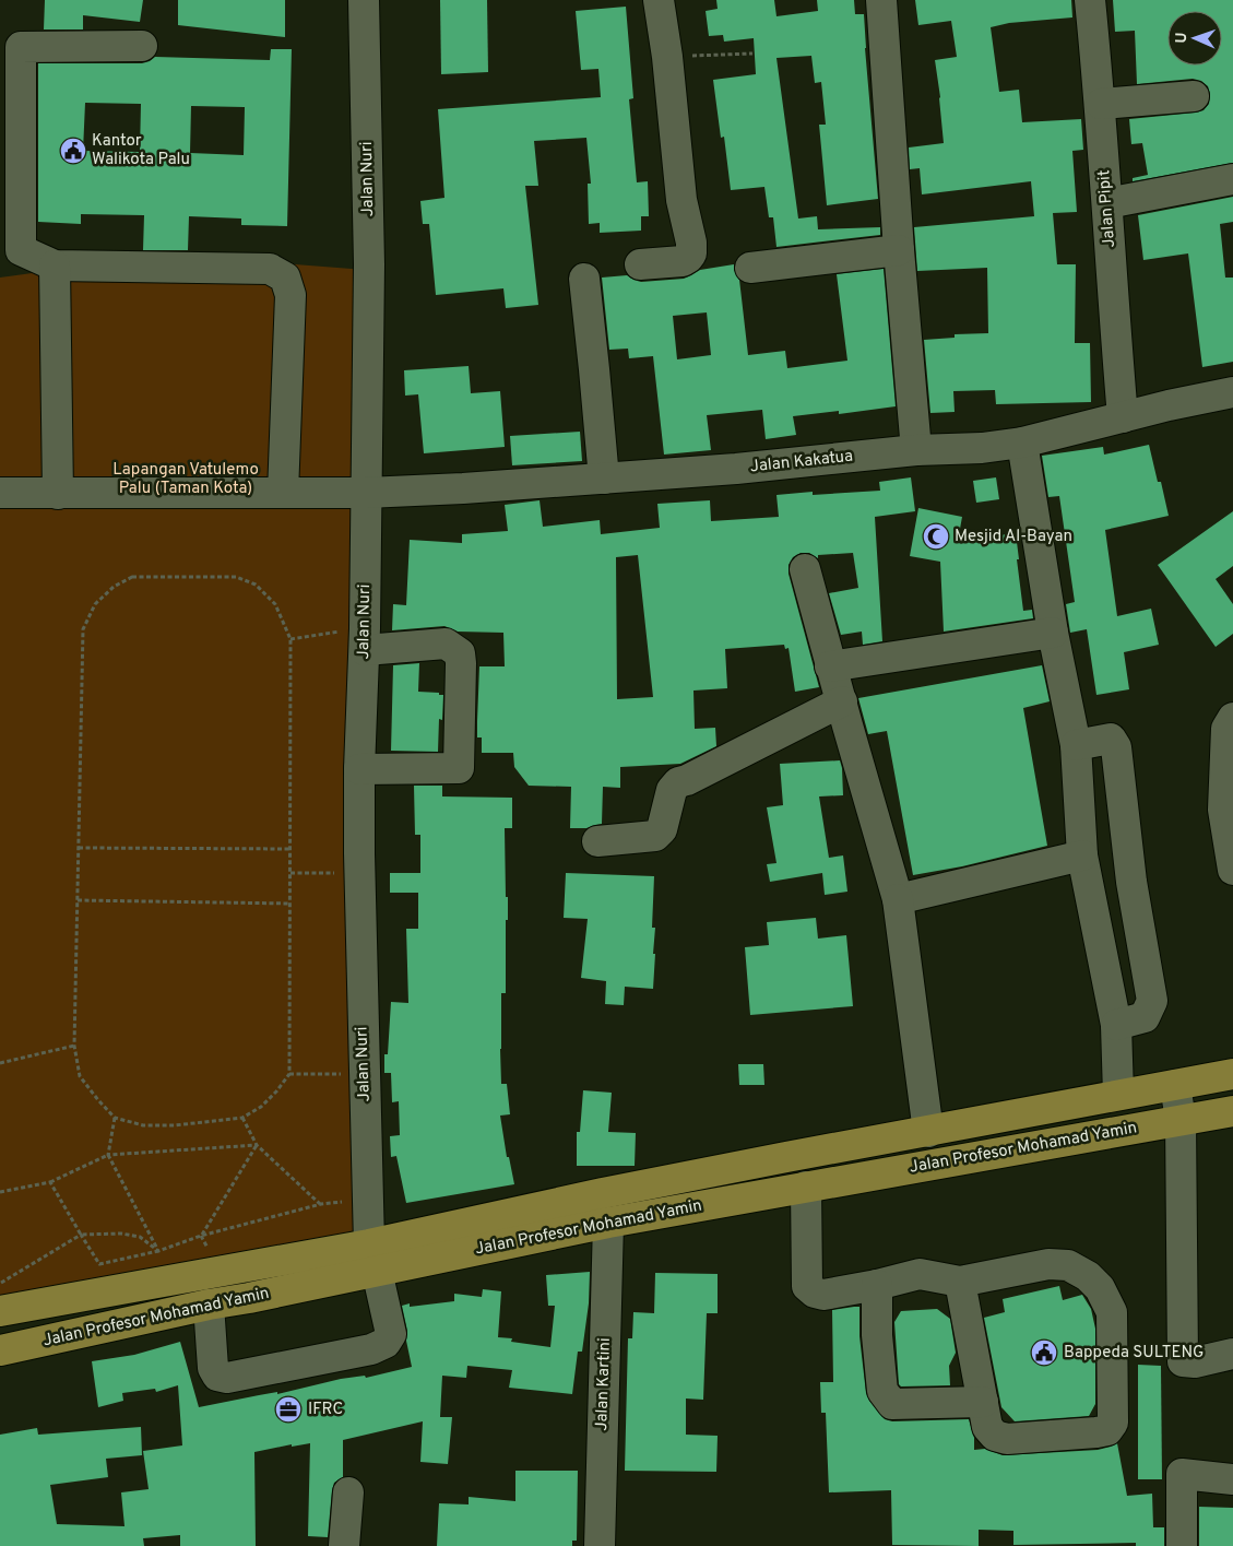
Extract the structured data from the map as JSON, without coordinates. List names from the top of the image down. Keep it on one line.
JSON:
{"streets":{"main road":["Jalan Profesor Mohamad Yamin"],"street":["Jalan Nuri","Jalan Pipit","Jalan Kakatua","Jalan Kartini"]},"crossings":[["Jalan Nuri","Jalan Kakatua"],["Jalan Nuri","Jalan Profesor Mohamad Yamin"],["Jalan Pipit","Jalan Kakatua"],["Jalan Profesor Mohamad Yamin","Jalan Kartini"]],"parks":["Lapangan Vatulemo Palu (Taman Kota)"],"places":{"public building":["Kantor Walikota Palu","Bappeda SULTENG"],"mosque":["Mesjid Al-Bayan"],"office":["IFRC"]},"north":"left"}
